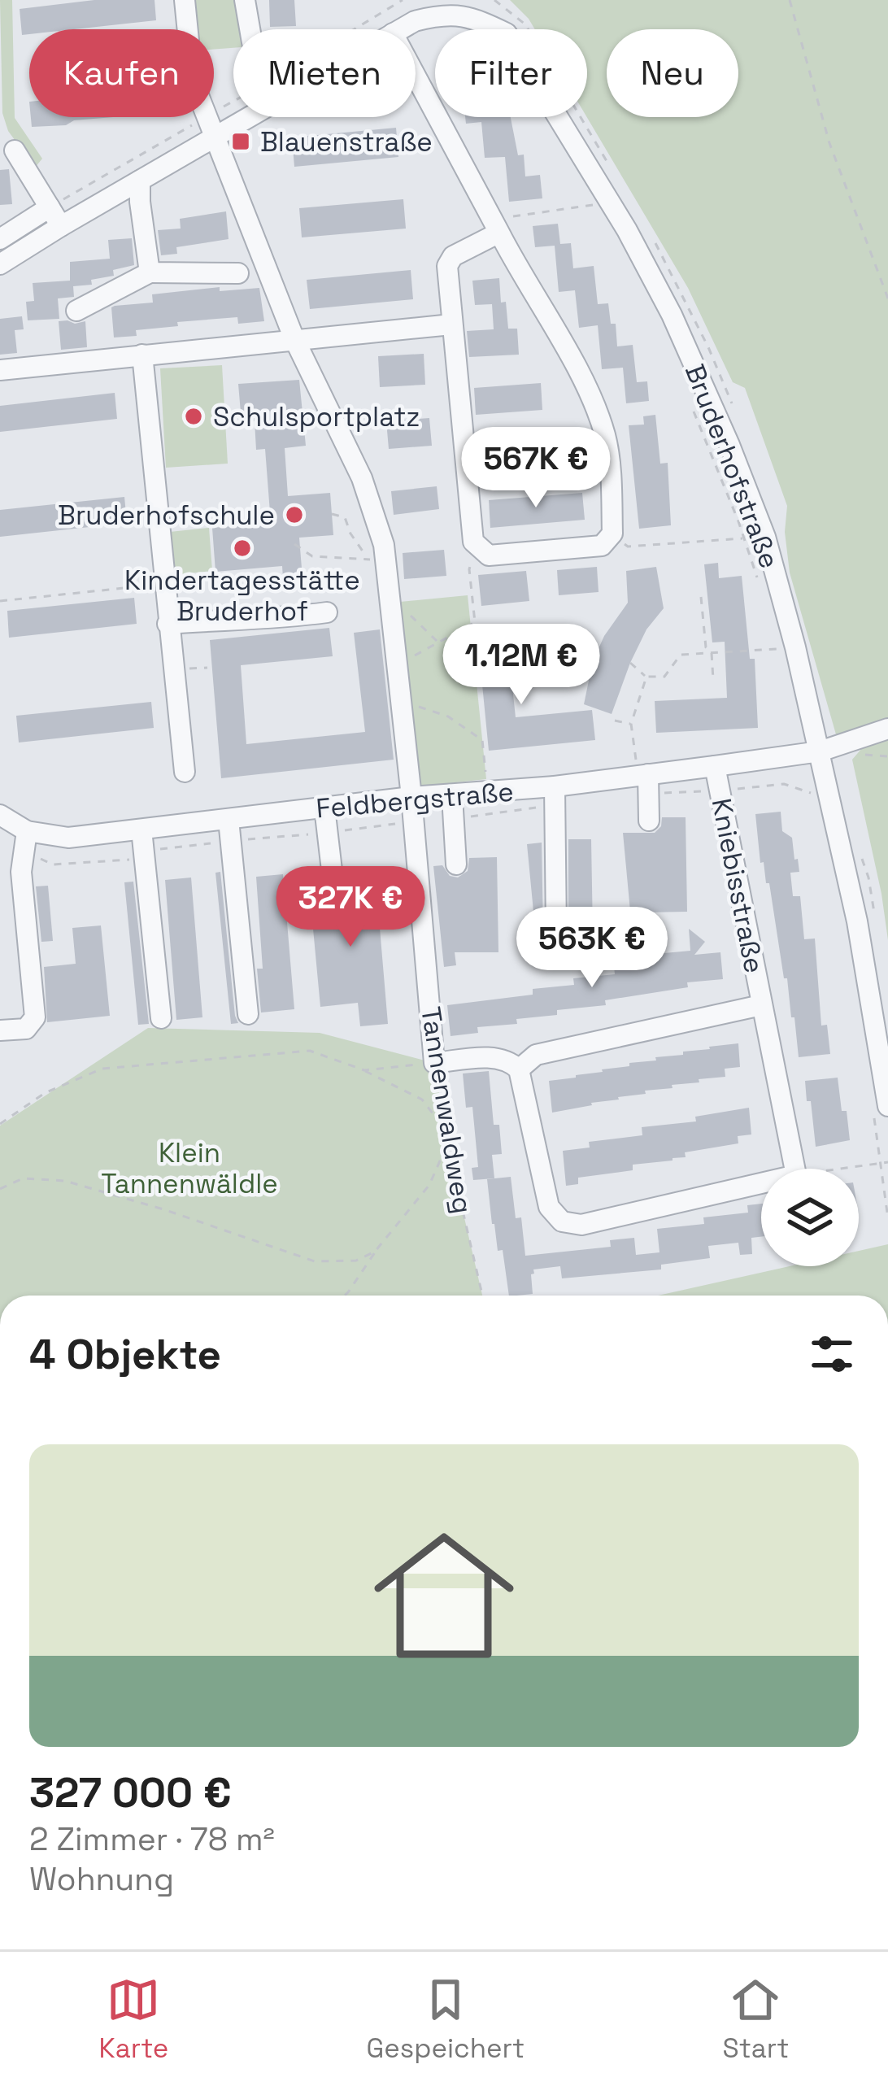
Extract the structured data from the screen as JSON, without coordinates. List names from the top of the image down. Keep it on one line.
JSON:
{"streets":{"street":["Bruderhofstraße","Feldbergstraße","Kniebisstraße","Tannenwaldweg"]},"crossings":[["Bruderhofstraße","Feldbergstraße"],["Feldbergstraße","Kniebisstraße"],["Feldbergstraße","Tannenwaldweg"]],"parks":["Klein Tannenwäldle"],"places":{"transit":["Blauenstraße"],"other":["Schulsportplatz","Bruderhofschule","Kindertagesstätte Bruderhof"]},"page":{"chip":["Kaufen","Mieten","Filter","Neu"],"price":["567K €","1.12M €","327K €","563K €"],"heading":"4 Objekte","list":[{"name":"327 000 €","note":"2 Zimmer · 78 m² · Wohnung"}],"tabs":["Karte","Gespeichert","Start"]}}
